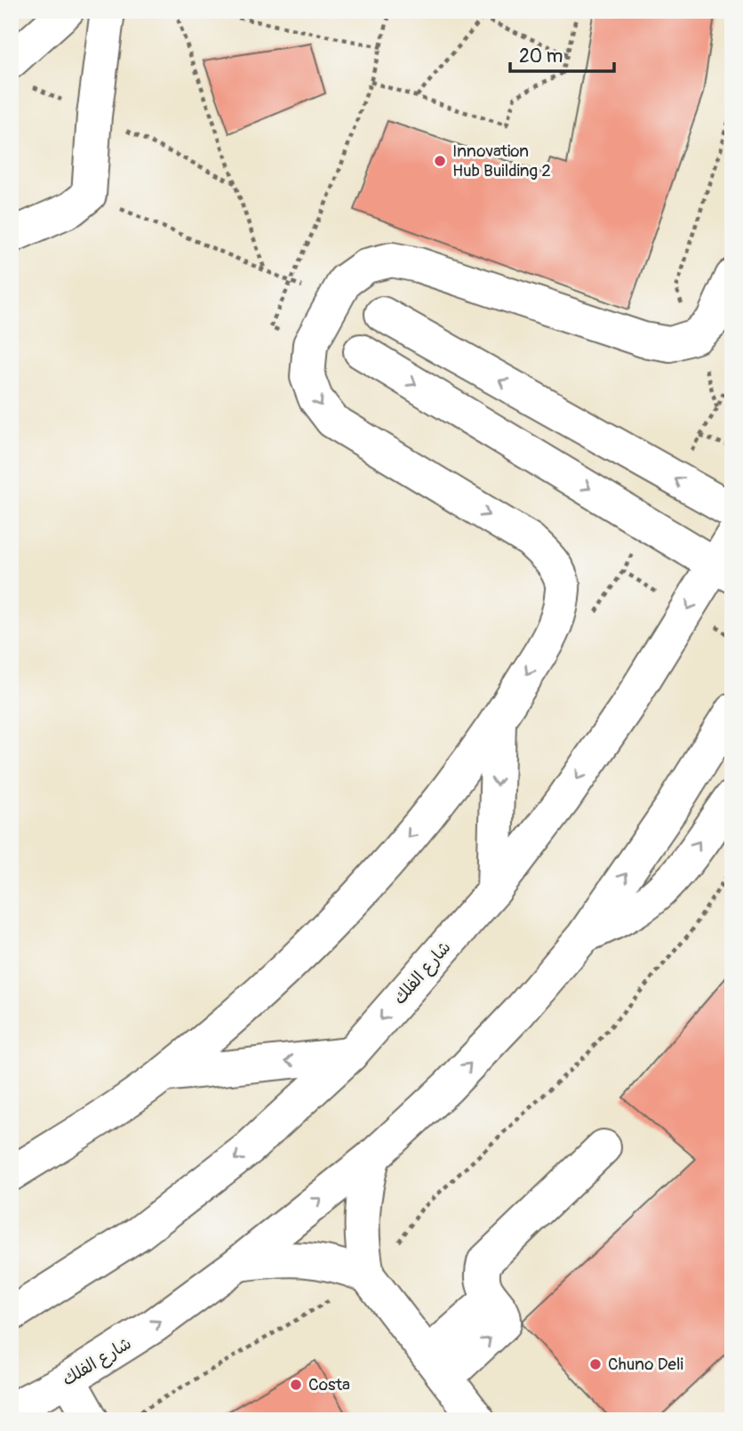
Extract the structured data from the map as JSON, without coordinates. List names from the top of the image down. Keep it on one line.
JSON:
{"streets":{"street":["شارع الفلك"]},"places":["Innovation Hub Building 2","Chuno Deli","Costa"],"scale_bar":"20 m"}
